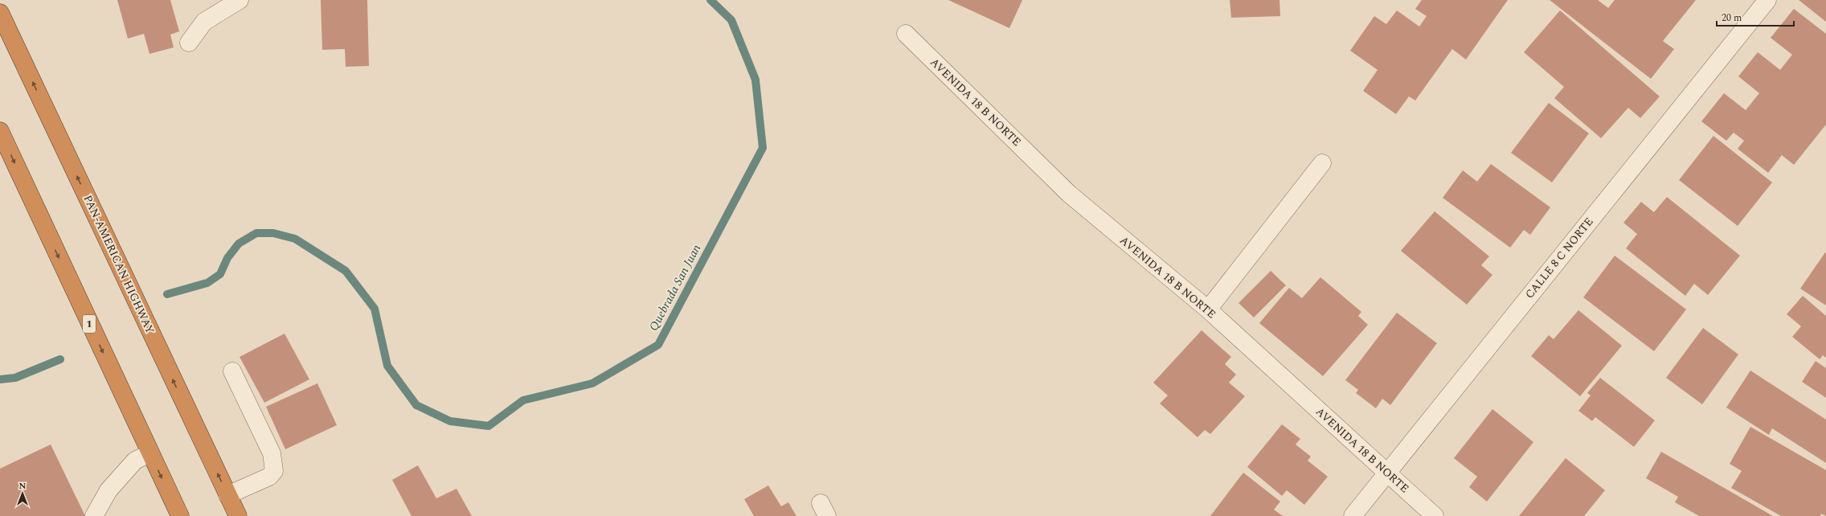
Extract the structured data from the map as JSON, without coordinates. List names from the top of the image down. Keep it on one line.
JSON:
{"streets":{"highway":["PAN-AMERICAN HIGHWAY","1"],"street":["AVENIDA 18 B NORTE","CALLE 8 C NORTE"]},"crossings":[["AVENIDA 18 B NORTE","CALLE 8 C NORTE"]],"water":["Quebrada San Juan"],"scale_bar":"20 m","north":"top"}
